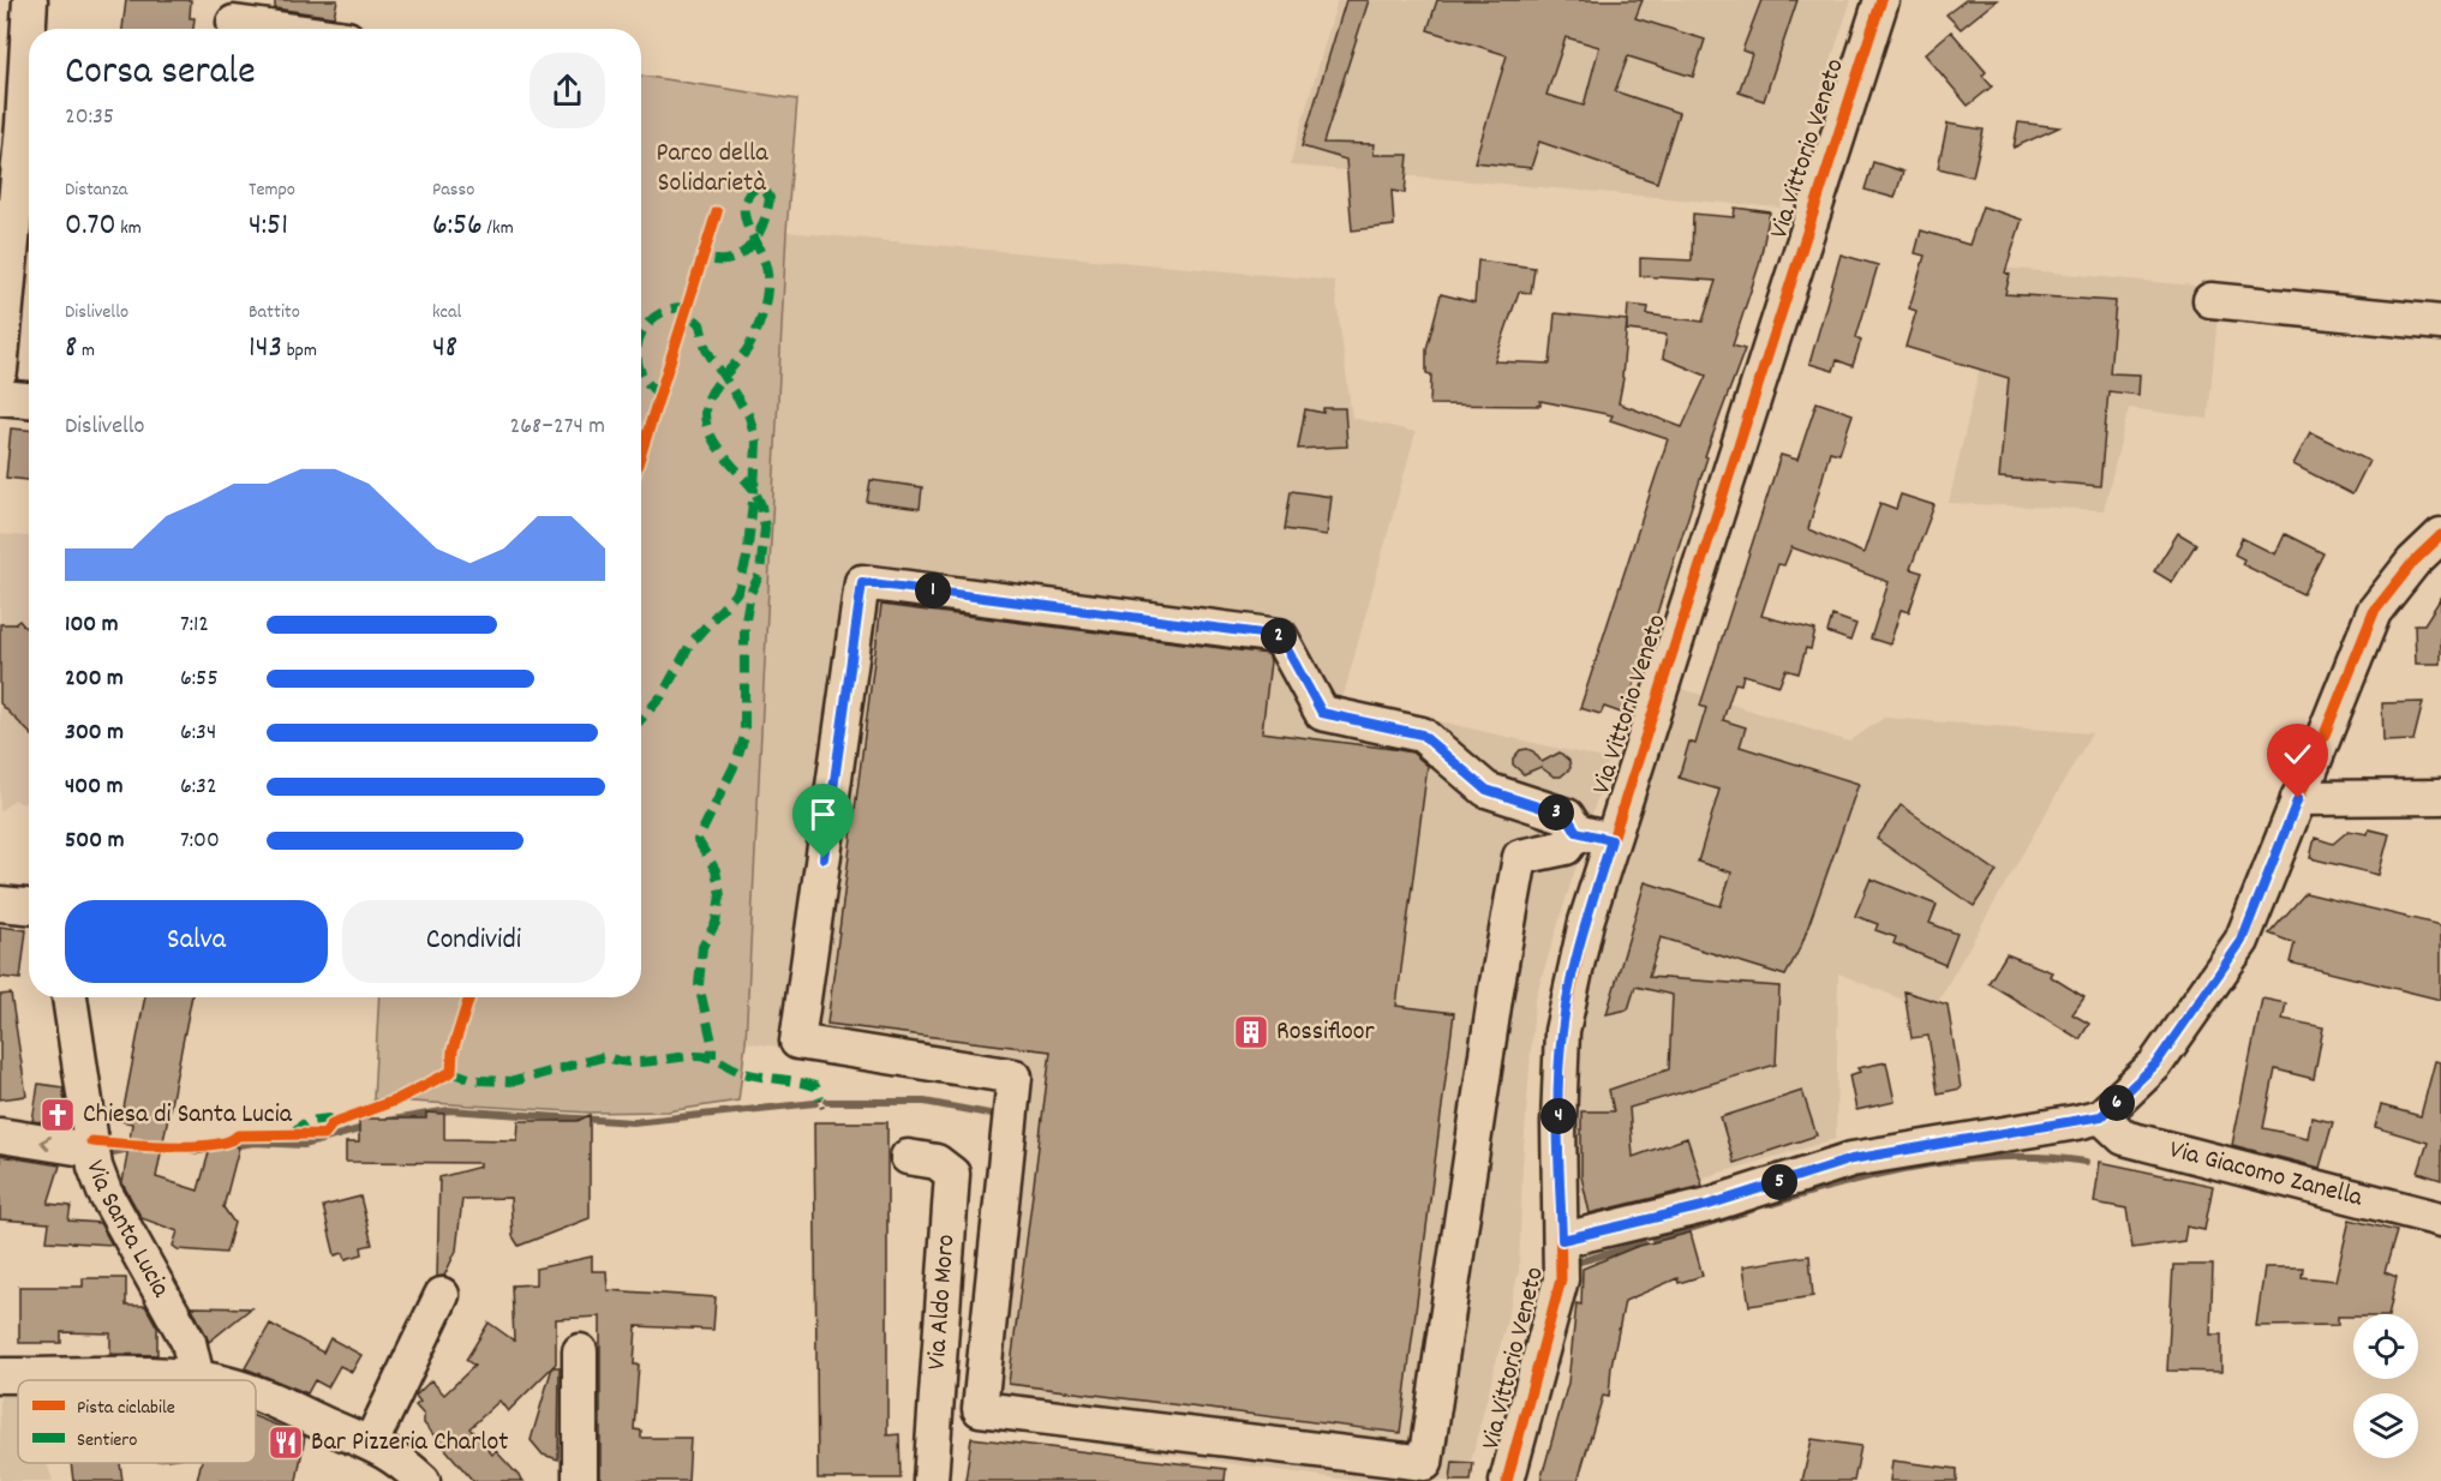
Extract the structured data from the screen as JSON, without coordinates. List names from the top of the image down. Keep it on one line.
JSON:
{"streets":{"street":["Via Vittorio Veneto","Via Giacomo Zanella","Via Santa Lucia","Via Aldo Moro"]},"parks":["Parco della Solidarietà"],"places":{"building":["Rossifloor"],"church":["Chiesa di Santa Lucia"],"restaurant":["Bar Pizzeria Charlot"]},"legend":["Pista ciclabile","Sentiero"],"page":{"heading":["Corsa serale","20:35"],"stats":[["Distanza","0.70 km"],["Tempo","4:51"],["Passo","6:56 /km"],["Dislivello","8 m"],["Battito","143 bpm"],["kcal","48"]],"chart":["Dislivello","268–274 m"],"pins":["1","2","3","6","4","5"],"list":[{"name":"100 m","note":"7:12"},{"name":"200 m","note":"6:55"},{"name":"300 m","note":"6:34"},{"name":"400 m","note":"6:32"},{"name":"500 m","note":"7:00"}],"buttons":["Salva","Condividi"]}}
